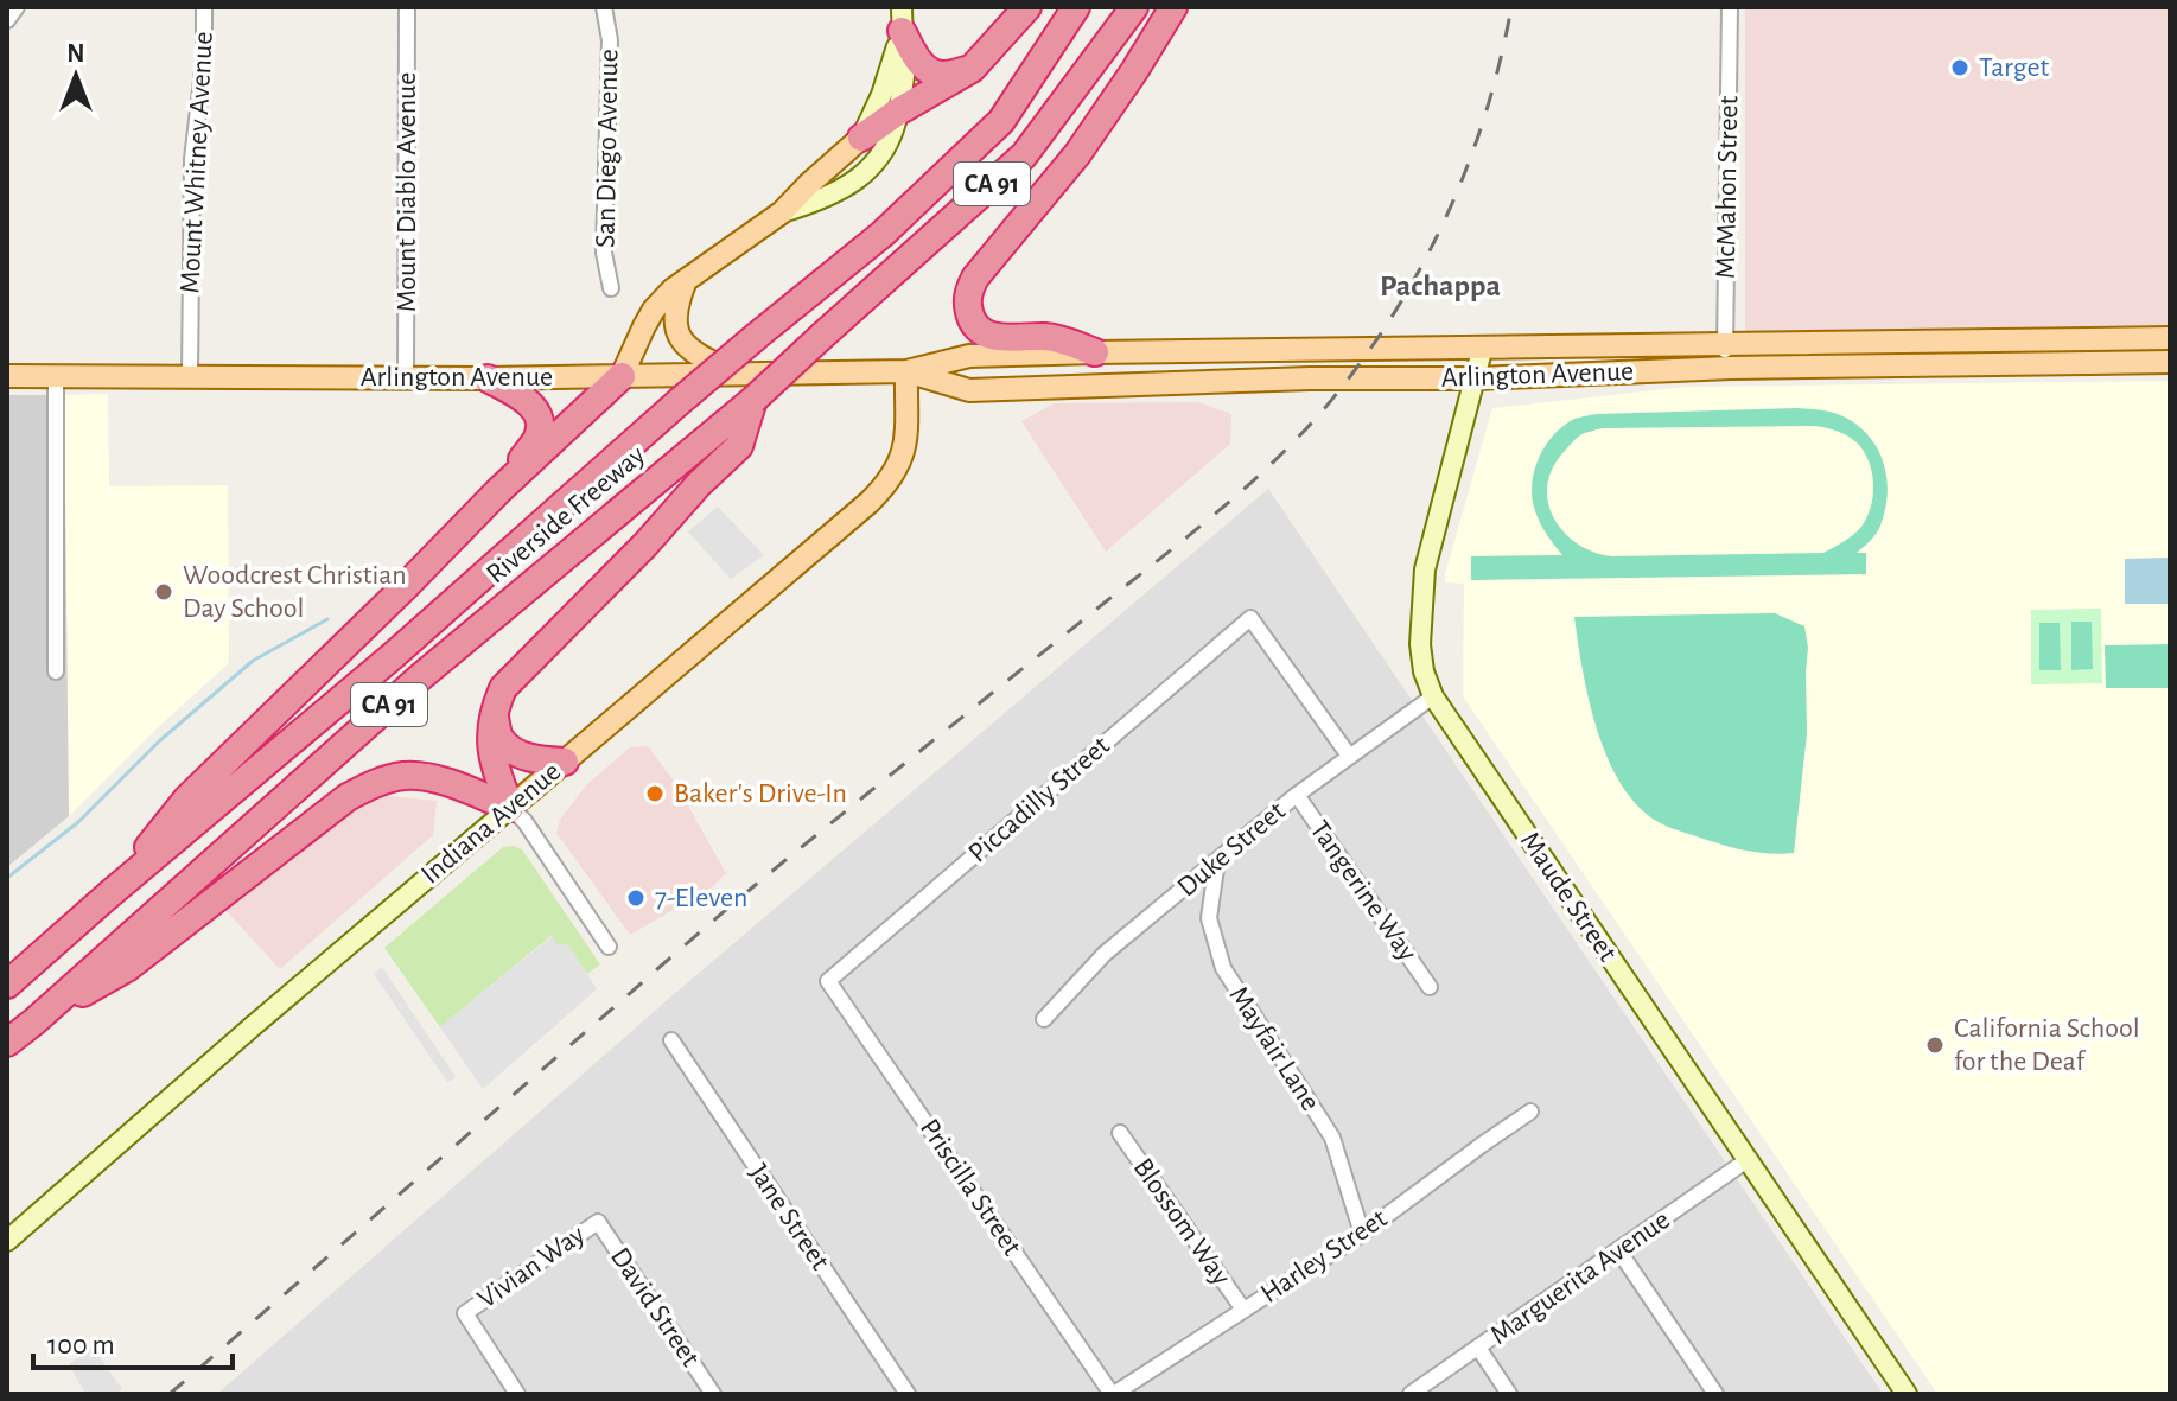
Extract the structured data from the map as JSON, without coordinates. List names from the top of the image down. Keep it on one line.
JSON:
{"streets":{"highway":["CA 91","Riverside Freeway"],"main road":["Arlington Avenue","Indiana Avenue"],"street":["San Diego Avenue","Mount Whitney Avenue","McMahon Street","Mount Diablo Avenue","Piccadilly Street","Duke Street","Tangerine Way","Maude Street","Mayfair Lane","Priscilla Street","Jane Street","Blossom Way","Harley Street","Vivian Way","Marguerita Avenue","David Street"]},"crossings":[["Mount Whitney Avenue","Arlington Avenue"],["McMahon Street","Arlington Avenue"],["Mount Diablo Avenue","Arlington Avenue"],["Arlington Avenue","Indiana Avenue"],["Arlington Avenue","Maude Street"],["Piccadilly Street","Duke Street"],["Piccadilly Street","Priscilla Street"],["Duke Street","Tangerine Way"],["Duke Street","Maude Street"],["Duke Street","Mayfair Lane"],["Maude Street","Marguerita Avenue"],["Mayfair Lane","Harley Street"],["Priscilla Street","Harley Street"],["Blossom Way","Harley Street"],["Vivian Way","David Street"]],"districts":["Pachappa"],"places":["Target","Woodcrest Christian Day School","Baker's Drive-In","7-Eleven","California School for the Deaf"],"scale_bar":"100 m","north":"top"}
